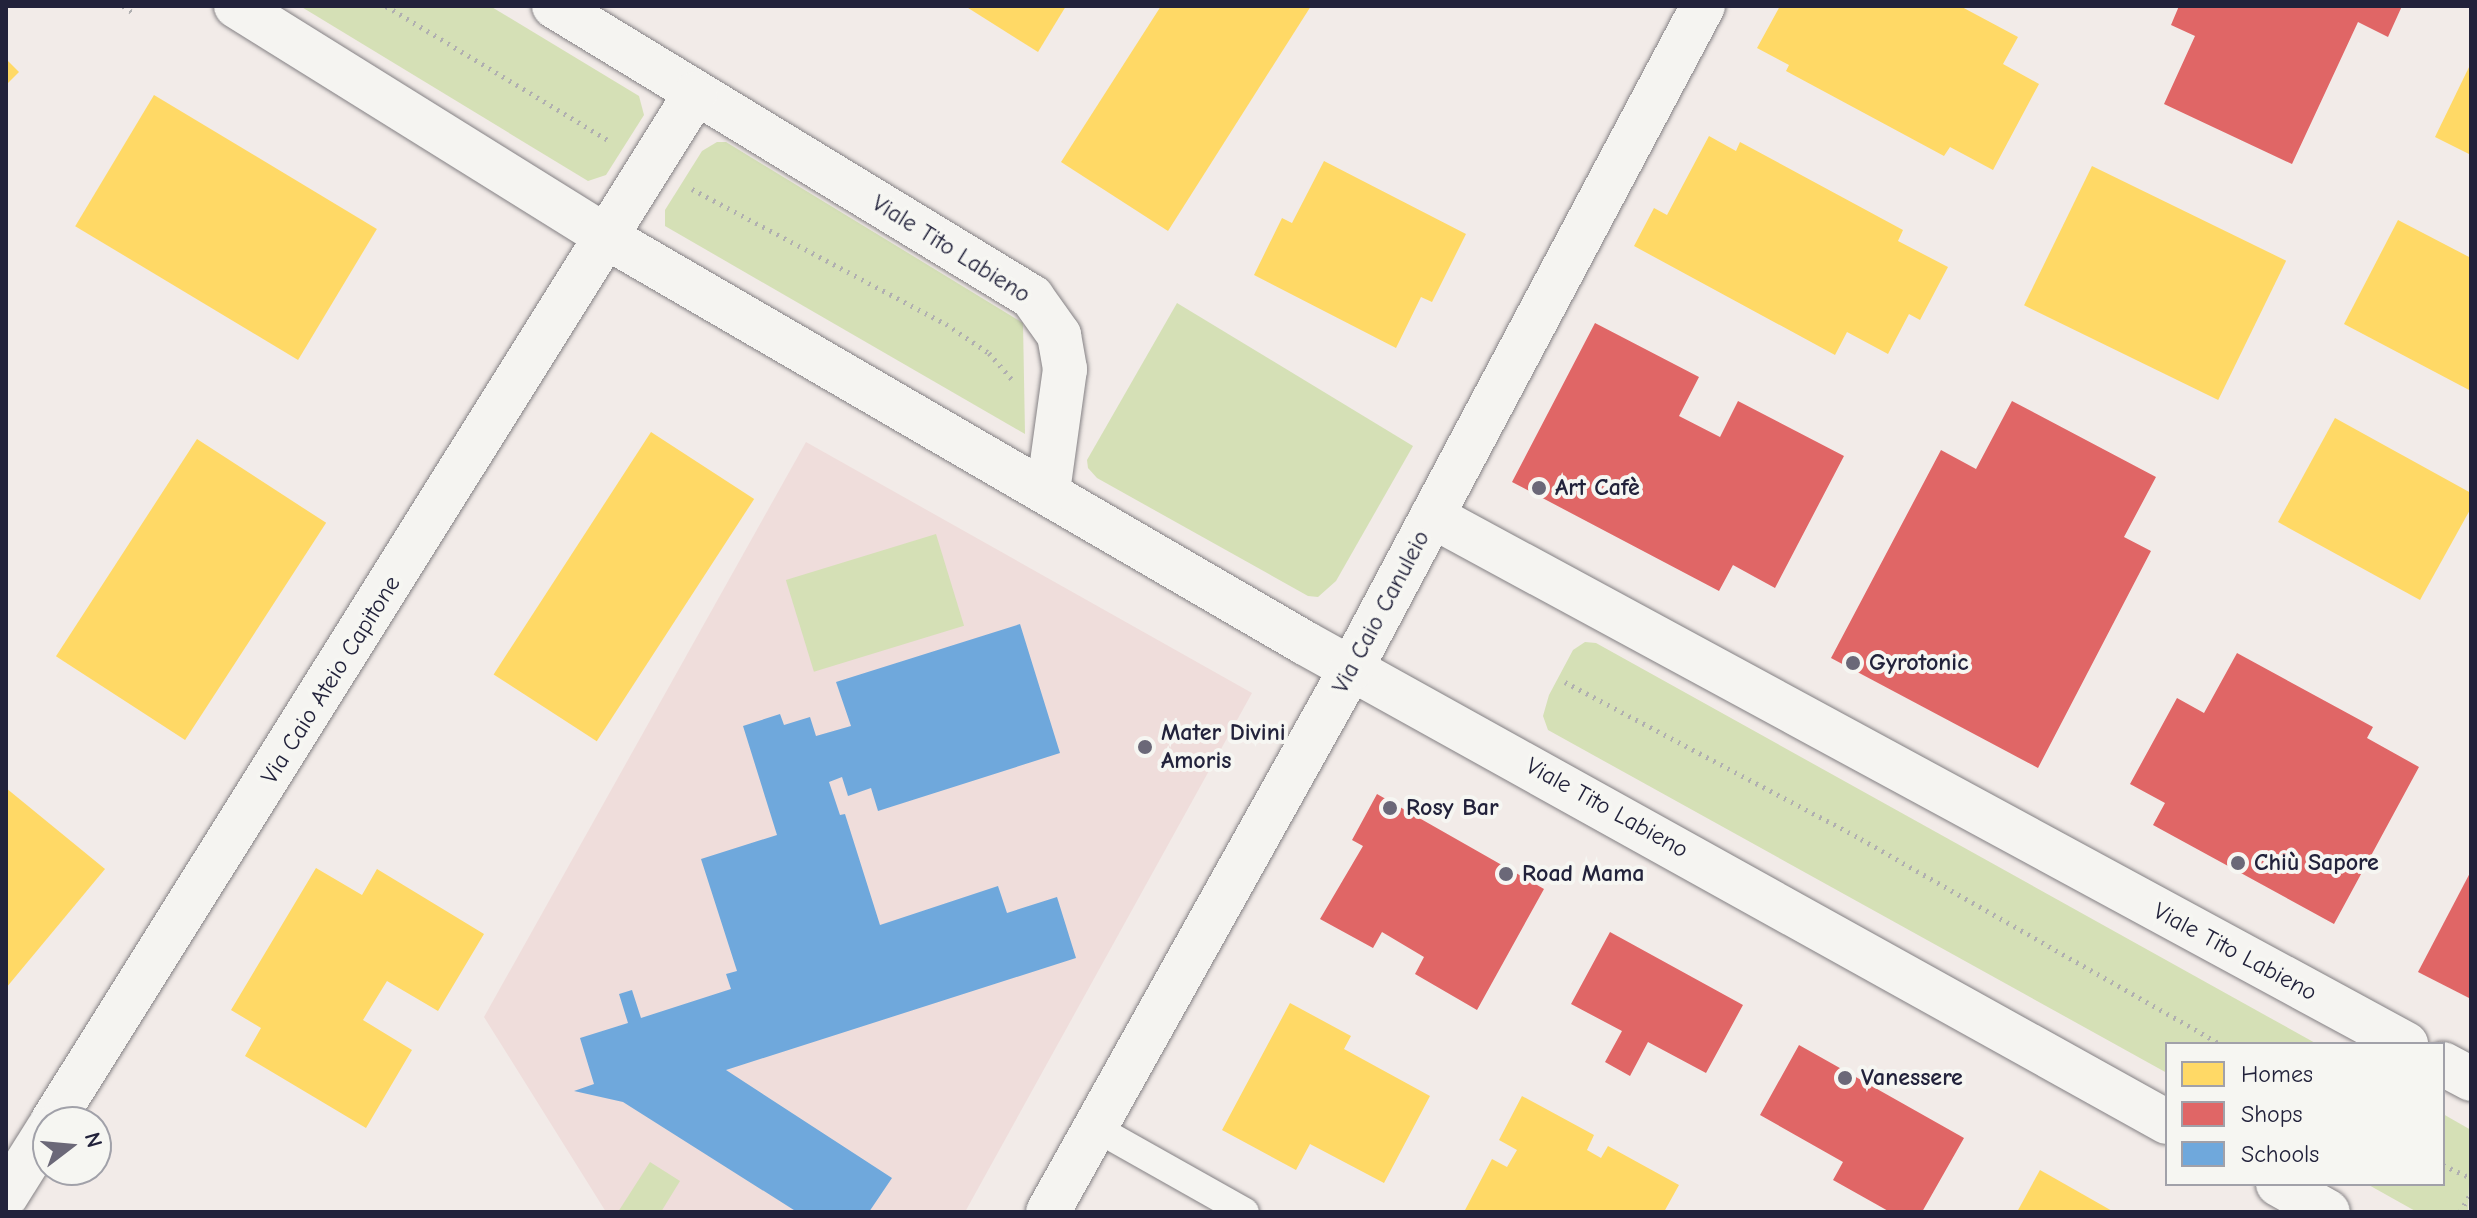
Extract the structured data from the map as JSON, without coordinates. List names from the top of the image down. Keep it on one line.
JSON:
{"streets":{"street":["Viale Tito Labieno","Via Caio Canuleio","Via Caio Ateio Capitone"]},"crossings":[["Viale Tito Labieno","Via Caio Canuleio"],["Viale Tito Labieno","Via Caio Ateio Capitone"]],"places":["Art Cafè","Gyrotonic","Mater Divini Amoris","Rosy Bar","Chiù Sapore","Road Mama","Vanessere"],"legend":["Homes","Shops","Schools"],"north":"right"}
